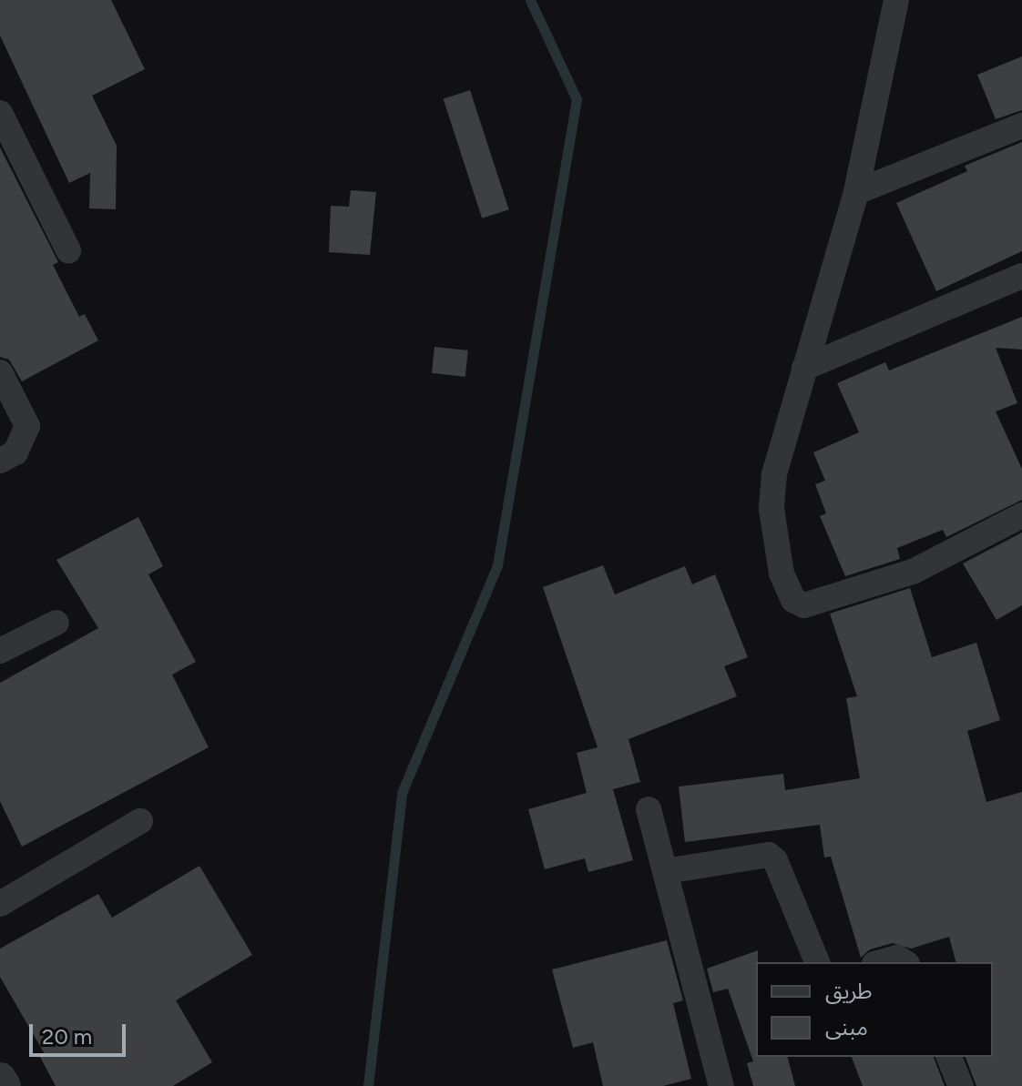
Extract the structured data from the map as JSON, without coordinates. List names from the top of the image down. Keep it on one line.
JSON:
{"legend":["طريق","مبنى"],"scale_bar":"20 m"}
